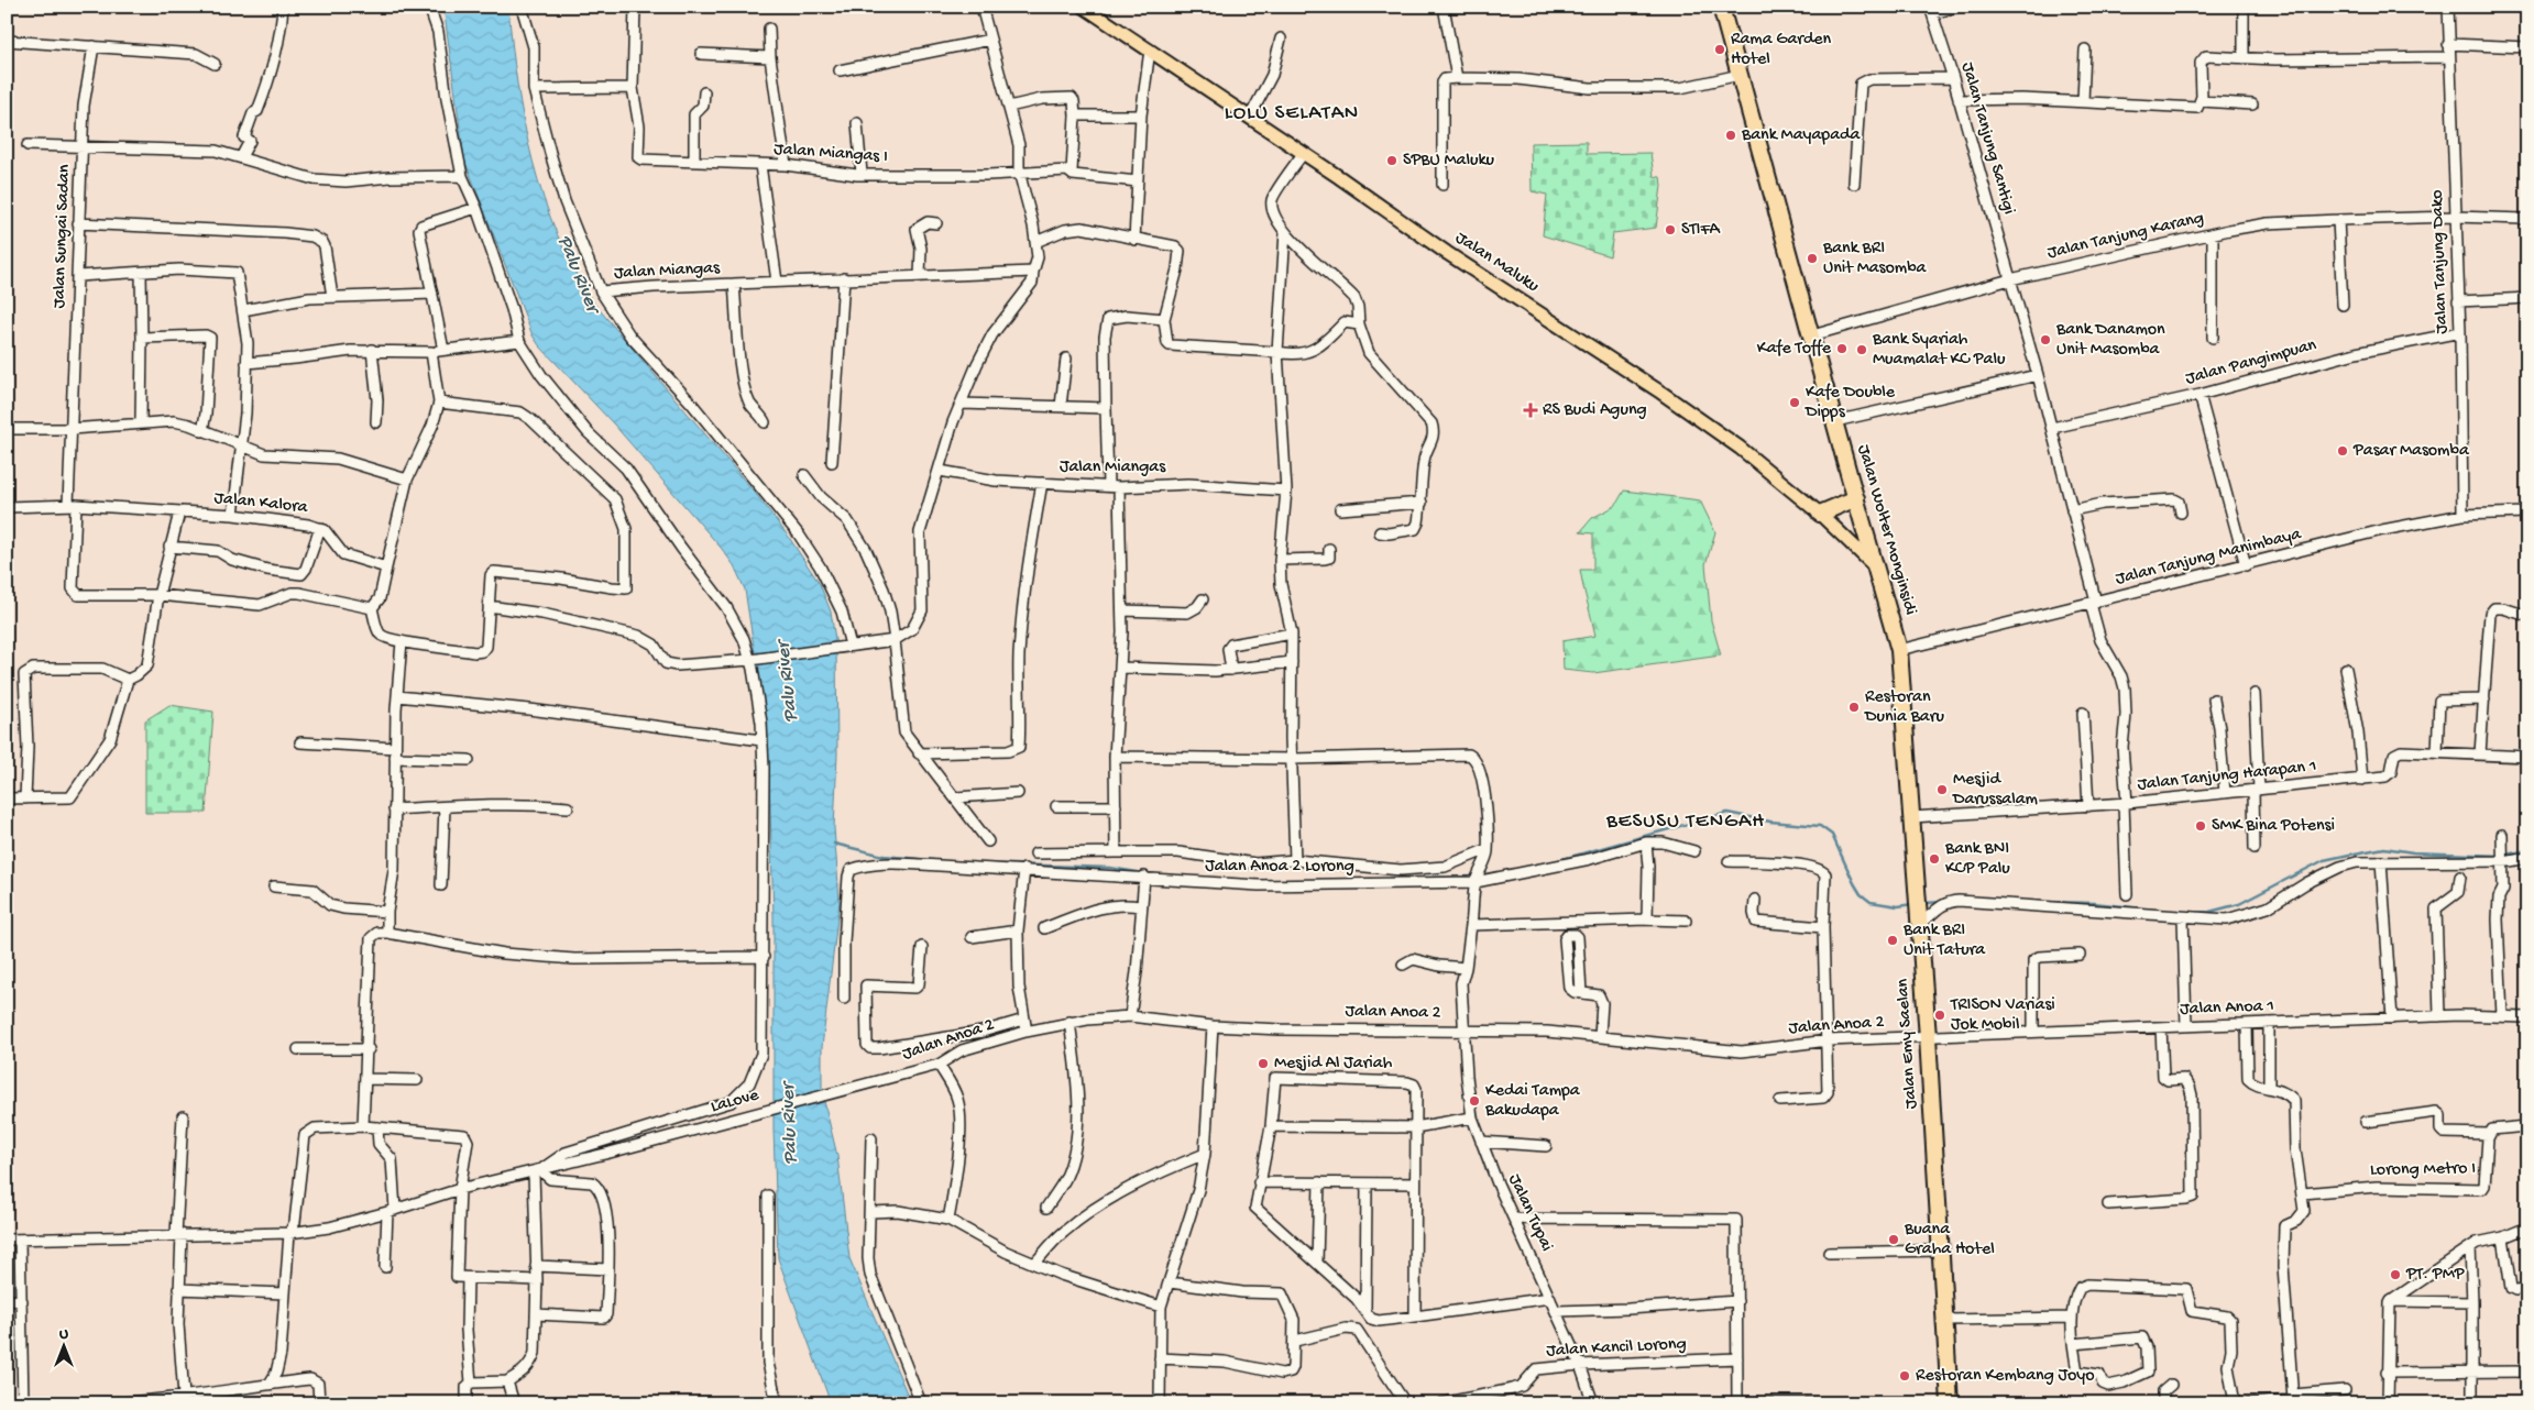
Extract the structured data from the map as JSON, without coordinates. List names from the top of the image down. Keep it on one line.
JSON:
{"streets":{"highway":["Jalan Wolter Monginsidi","Jalan Emy Saelan"],"main road":["Jalan Maluku"],"street":["Jalan Tanjung Santigi","Jalan Miangas I","Jalan Sungai Sadan","Jalan Tanjung Karang","Jalan Tanjung Dako","Jalan Miangas","Jalan Pangimpuan","Jalan Kalora","Jalan Tanjung Manimbaya","Jalan Tanjung Harapan 1","Jalan Anoa 2 Lorong","Jalan Anoa 1","Jalan Anoa 2","LaLove","Lorong Metro I","Jalan Tupai","Jalan Kancil Lorong"]},"crossings":[["Jalan Tanjung Santigi","Jalan Tanjung Karang"],["Jalan Sungai Sadan","Jalan Kalora"],["Jalan Tanjung Karang","Jalan Tanjung Dako"],["Jalan Tanjung Karang","Jalan Wolter Monginsidi"],["Jalan Tanjung Dako","Jalan Pangimpuan"],["Jalan Tanjung Dako","Jalan Tanjung Manimbaya"],["Jalan Maluku","Jalan Wolter Monginsidi"],["Jalan Wolter Monginsidi","Jalan Tanjung Manimbaya"],["Jalan Wolter Monginsidi","Jalan Emy Saelan"],["Jalan Tanjung Manimbaya","Jalan Emy Saelan"],["Jalan Tanjung Harapan 1","Jalan Emy Saelan"],["Jalan Anoa 2 Lorong","Jalan Tupai"],["Jalan Anoa 1","Jalan Anoa 2"],["Jalan Anoa 1","Jalan Emy Saelan"],["Jalan Anoa 2","Jalan Emy Saelan"],["Jalan Anoa 2","LaLove"],["Jalan Anoa 2","Jalan Tupai"],["Jalan Tupai","Jalan Kancil Lorong"]],"districts":["LOLU SELATAN","BESUSU TENGAH"],"water":["Palu River"],"places":{"other":["Rama Garden Hotel","Bank Mayapada","SPBU Maluku","STIFA","Bank BRI Unit Masomba","Bank Danamon Unit Masomba","Kafe Toffe","Bank Syariah Muamalat KC Palu","Kafe Double Dipps","Pasar Masomba","Restoran Dunia Baru","Mesjid Darussalam","SMK Bina Potensi","Bank BNI KCP Palu","Bank BRI Unit Tatura","TRISON Variasi Jok Mobil","Mesjid Al Jariah","Kedai Tampa Bakudapa","Buana Graha Hotel","PT. PMP","Restoran Kembang Joyo"],"health":["RS Budi Agung"]},"north":"top"}
